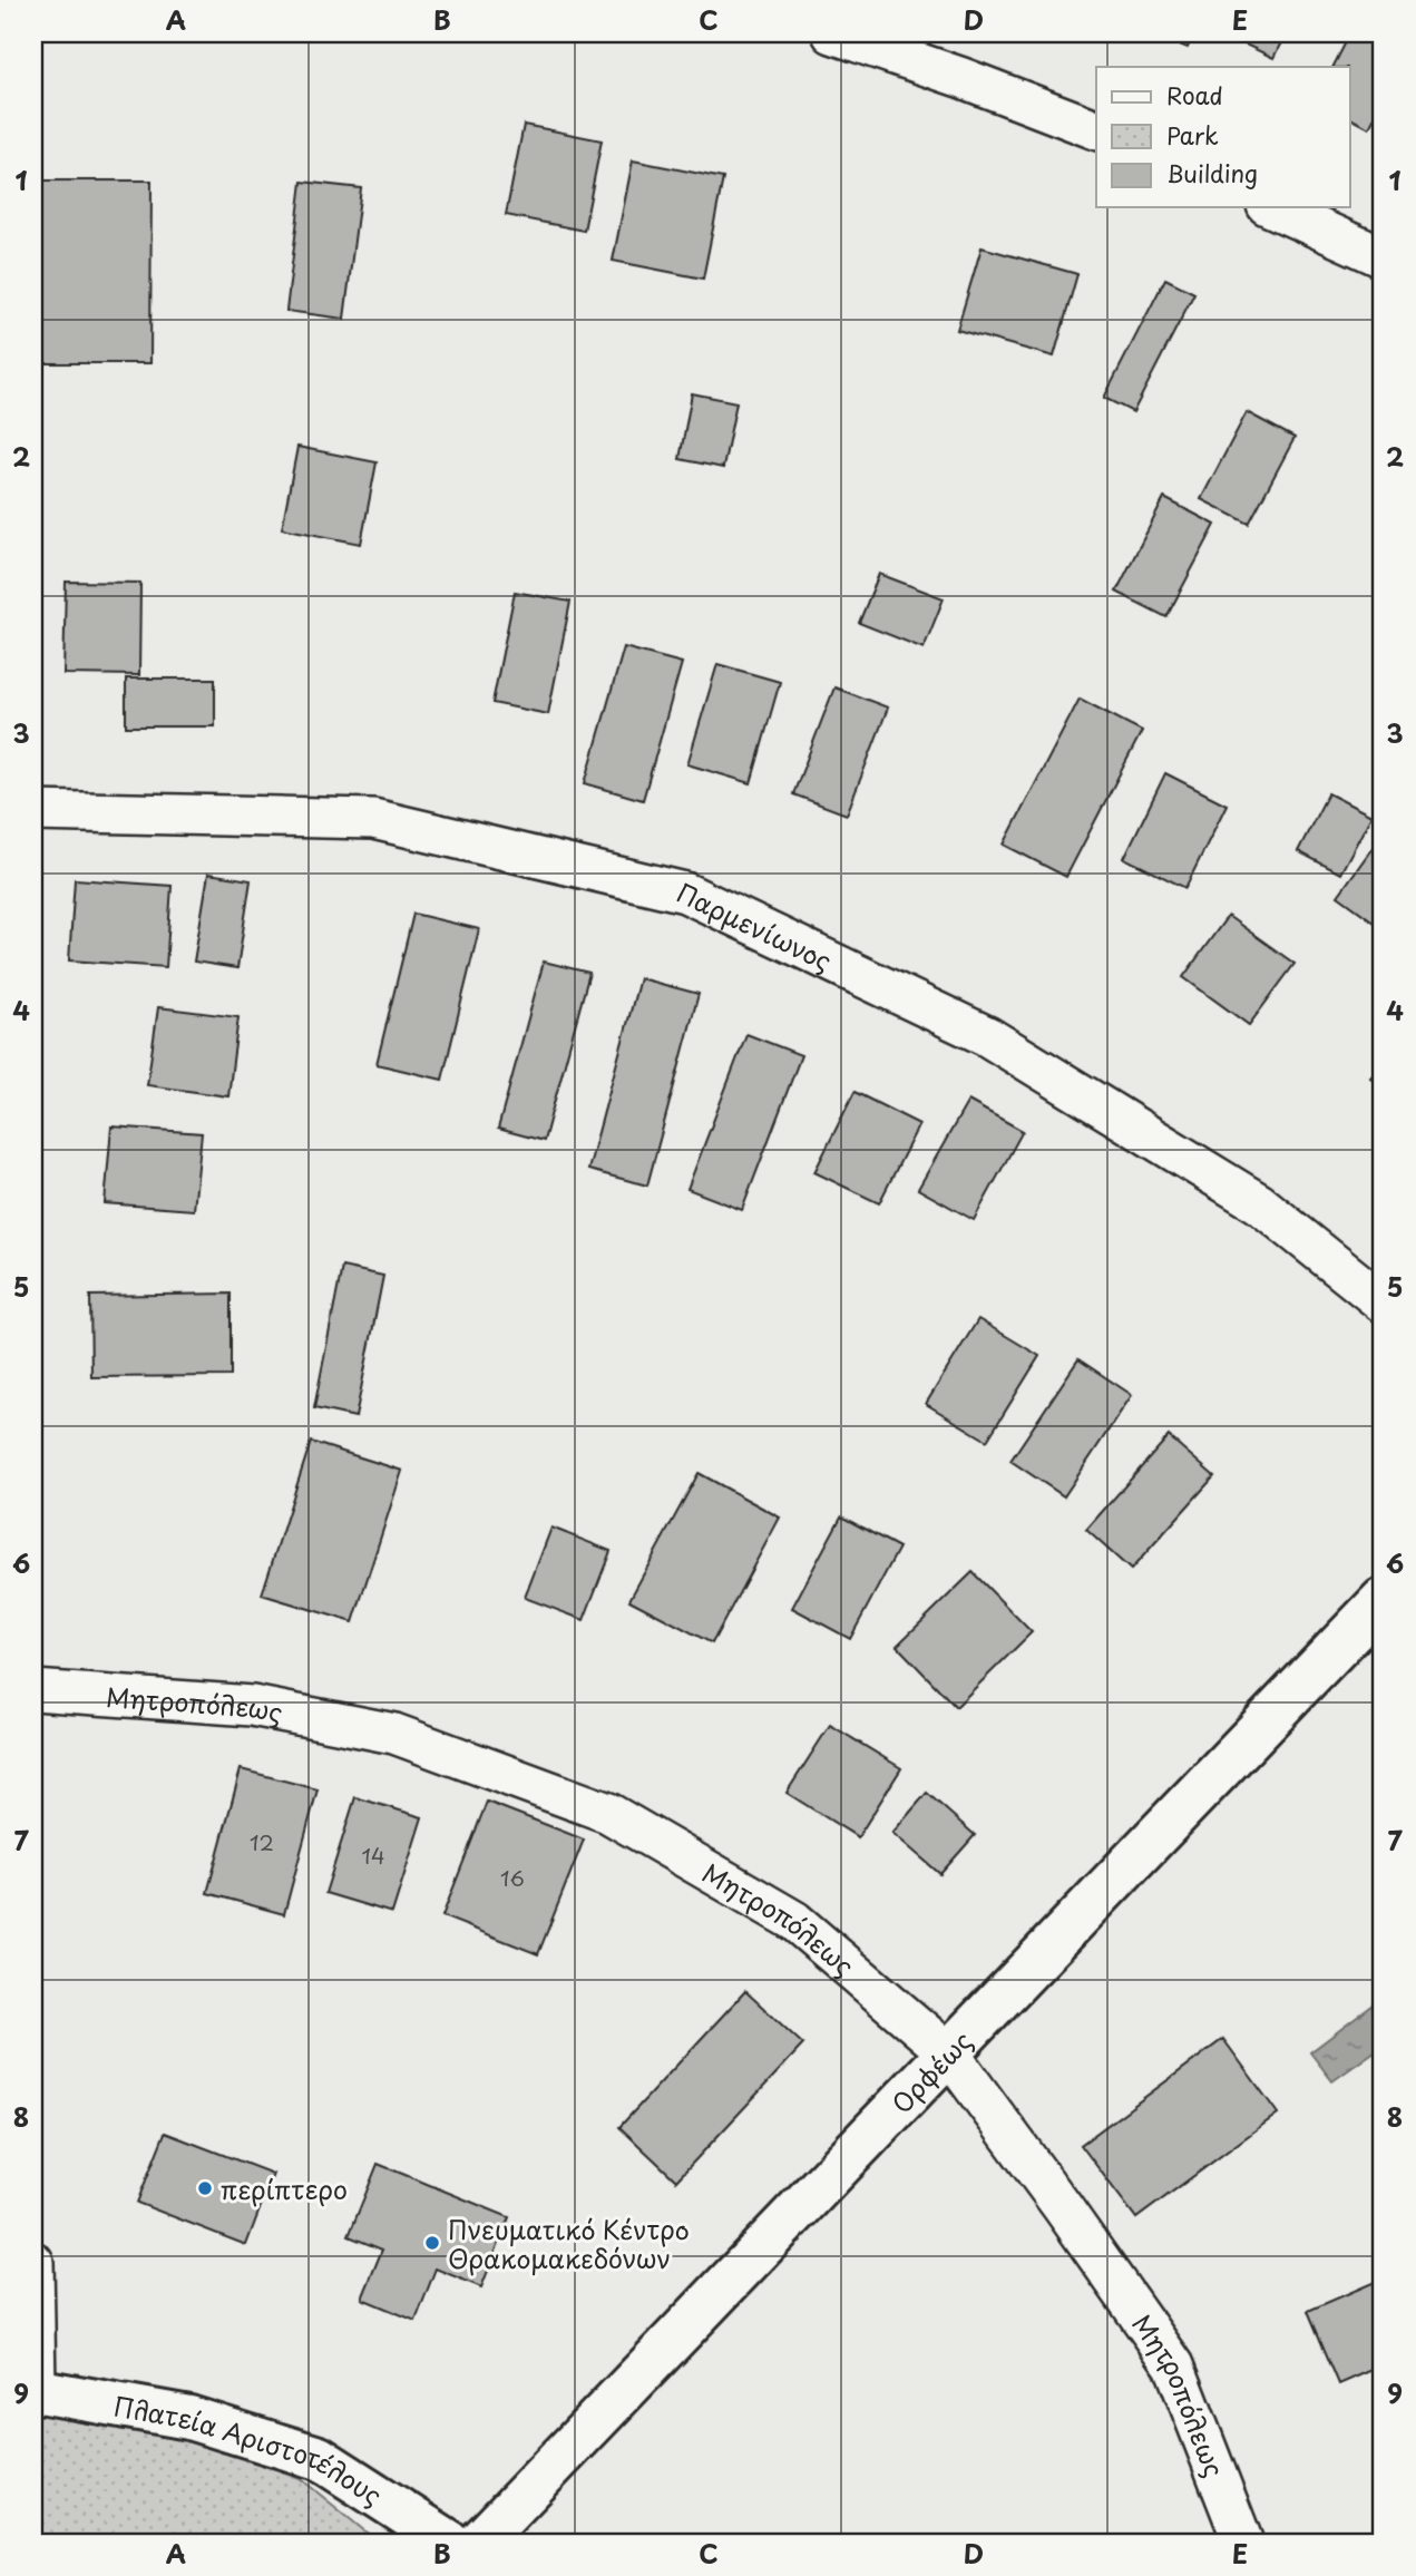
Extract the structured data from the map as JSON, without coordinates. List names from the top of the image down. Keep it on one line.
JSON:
{"streets":{"street":["Παρμενίωνος","Μητροπόλεως","Ορφέως","Πλατεία Αριστοτέλους"]},"crossings":[["Μητροπόλεως","Ορφέως"]],"places":["περίπτερο","Πνευματικό Κέντρο Θρακομακεδόνων"],"house_numbers":["12","14","16"],"legend":["Road","Park","Building"],"grid":{"columns":["A","B","C","D","E"],"rows":["1","2","3","4","5","6","7","8","9"]}}
